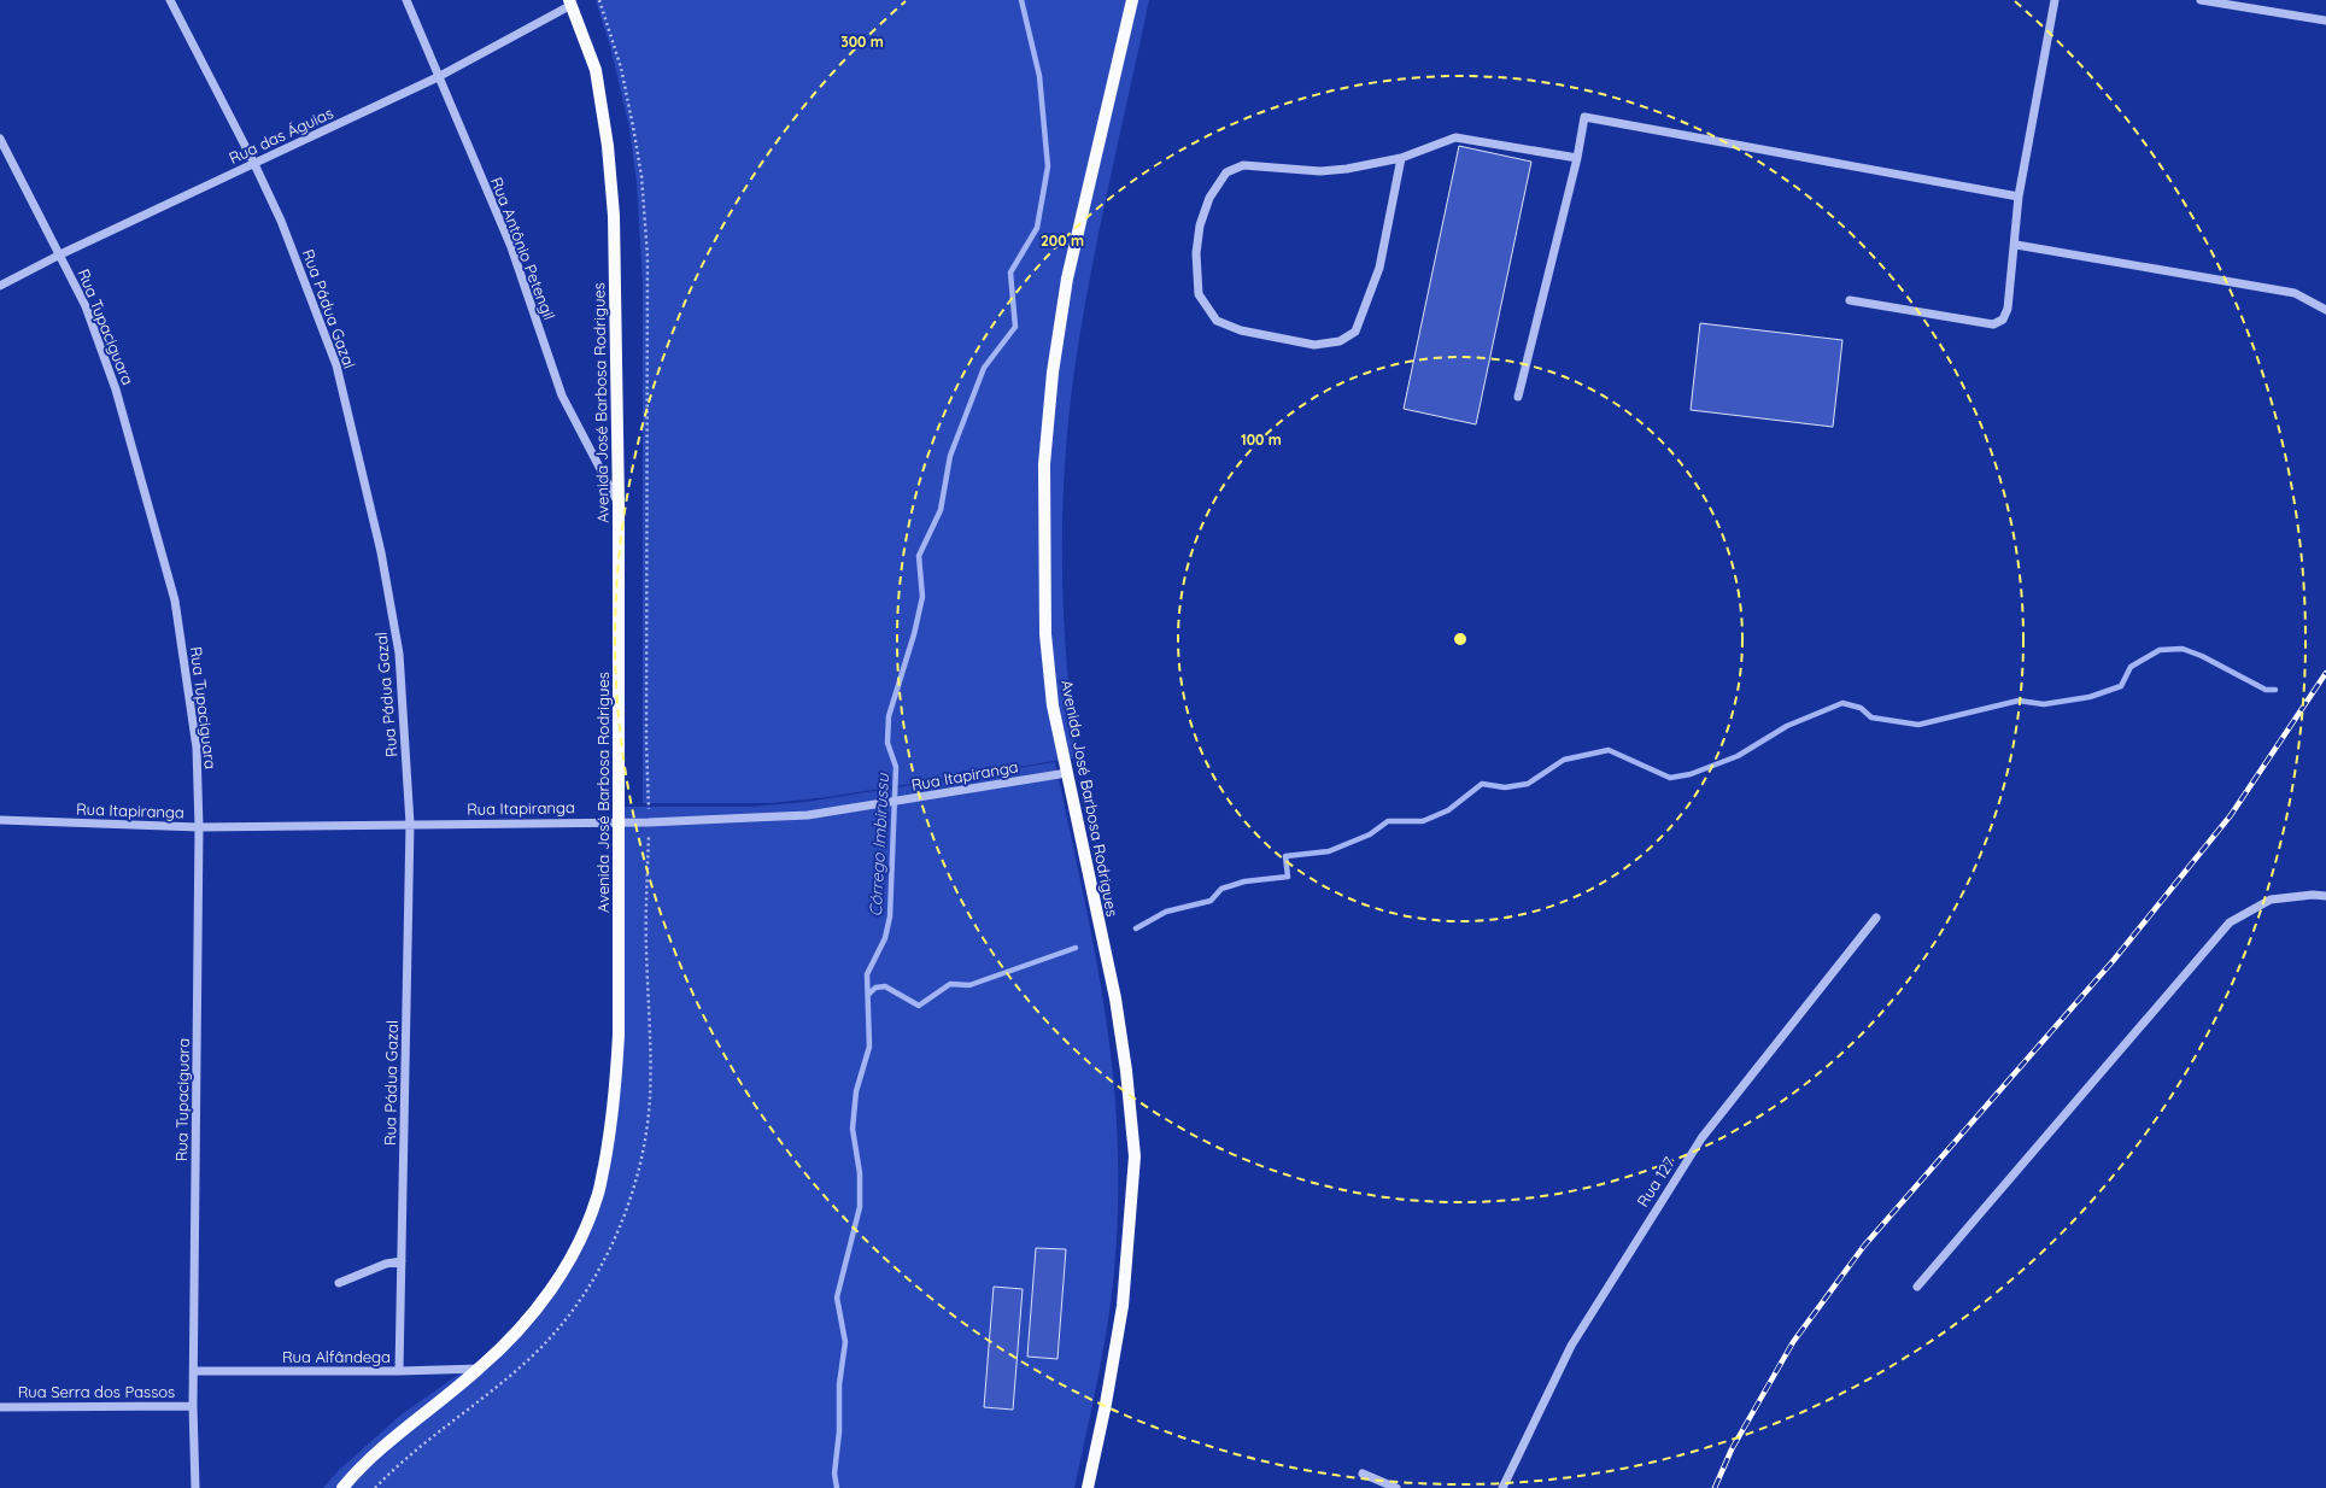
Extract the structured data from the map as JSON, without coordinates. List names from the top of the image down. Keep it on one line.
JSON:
{"streets":{"main road":["Avenida José Barbosa Rodrigues"],"street":["Rua das Águias","Rua Antônio Petengil","Rua Pádua Gazal","Rua Tupaciguara","Rua Itapiranga","Rua 127","Rua Alfândega","Rua Serra dos Passos"]},"crossings":[["Rua das Águias","Rua Antônio Petengil"],["Rua das Águias","Rua Pádua Gazal"],["Rua das Águias","Rua Tupaciguara"],["Rua das Águias","Avenida José Barbosa Rodrigues"],["Rua Antônio Petengil","Avenida José Barbosa Rodrigues"],["Rua Pádua Gazal","Rua Itapiranga"],["Rua Pádua Gazal","Rua Alfândega"],["Rua Tupaciguara","Rua Itapiranga"],["Rua Tupaciguara","Rua Alfândega"],["Rua Tupaciguara","Rua Serra dos Passos"],["Avenida José Barbosa Rodrigues","Rua Itapiranga"],["Avenida José Barbosa Rodrigues","Rua Alfândega"]],"water":["Córrego Imbirussu"],"rings":["300 m","200 m","100 m"]}
